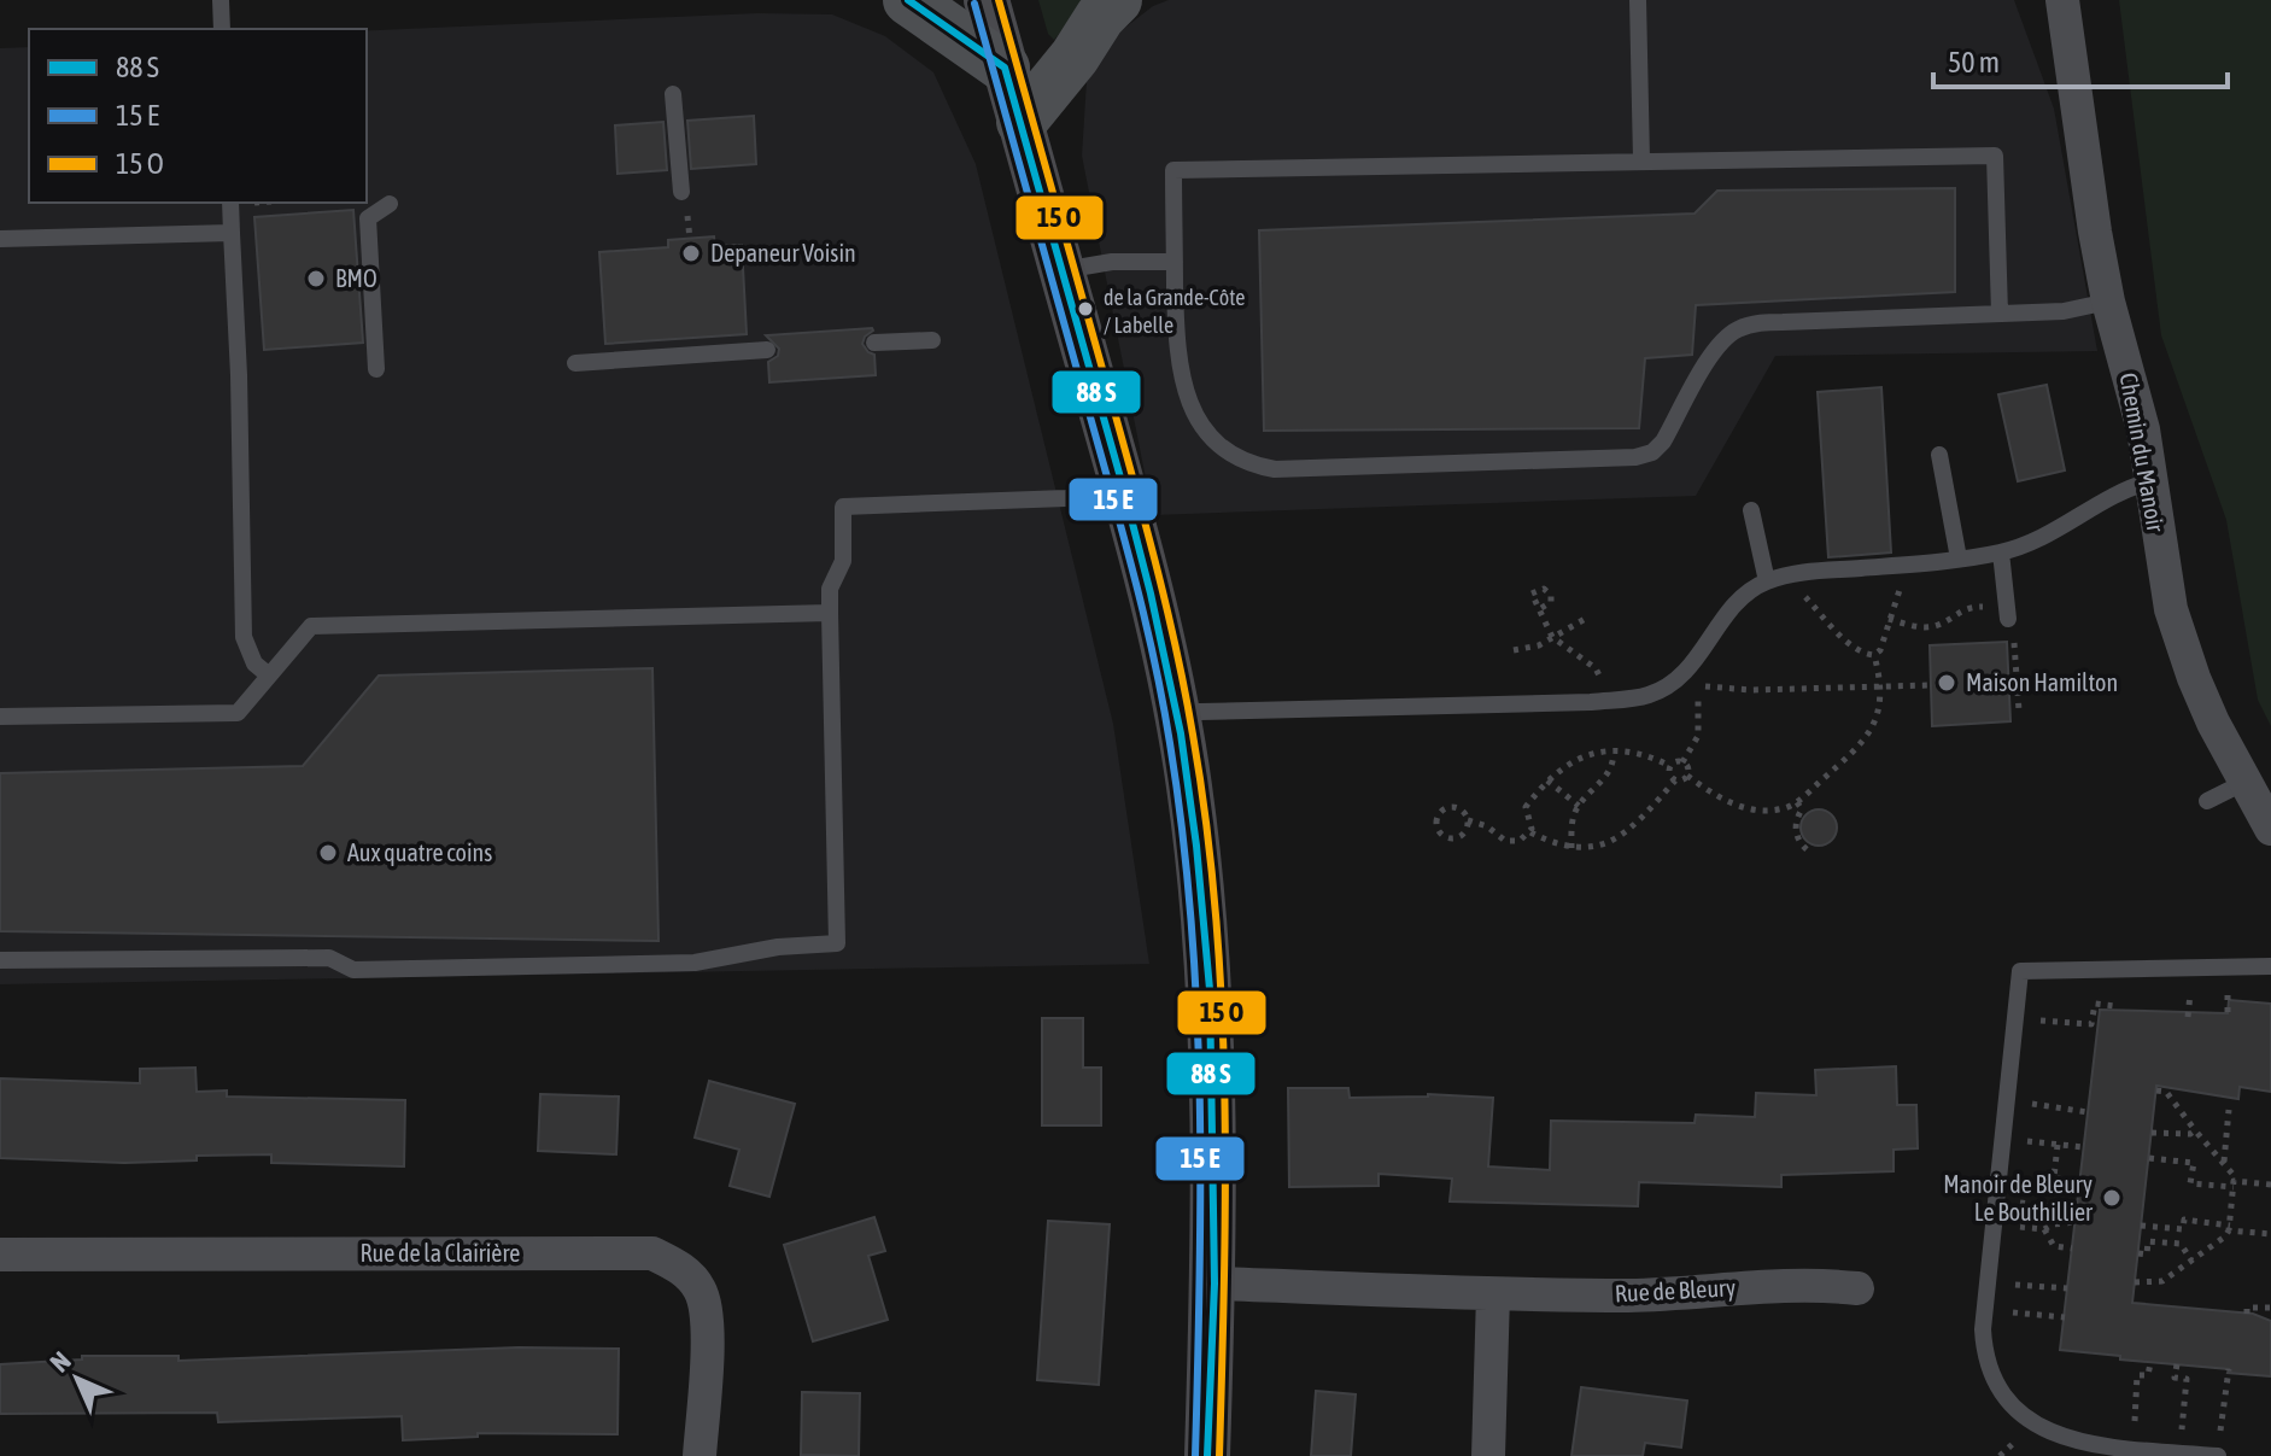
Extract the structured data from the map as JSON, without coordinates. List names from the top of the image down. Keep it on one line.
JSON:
{"streets":{"street":["Chemin du Manoir","Rue de la Clairière","Rue de Bleury"]},"places":["Depaneur Voisin","BMO","de la Grande-Côte / Labelle","Maison Hamilton","Aux quatre coins","Manoir de Bleury Le Bouthillier"],"legend":["88 S","15 E","15 O"],"scale_bar":"50 m","north":"top left"}
